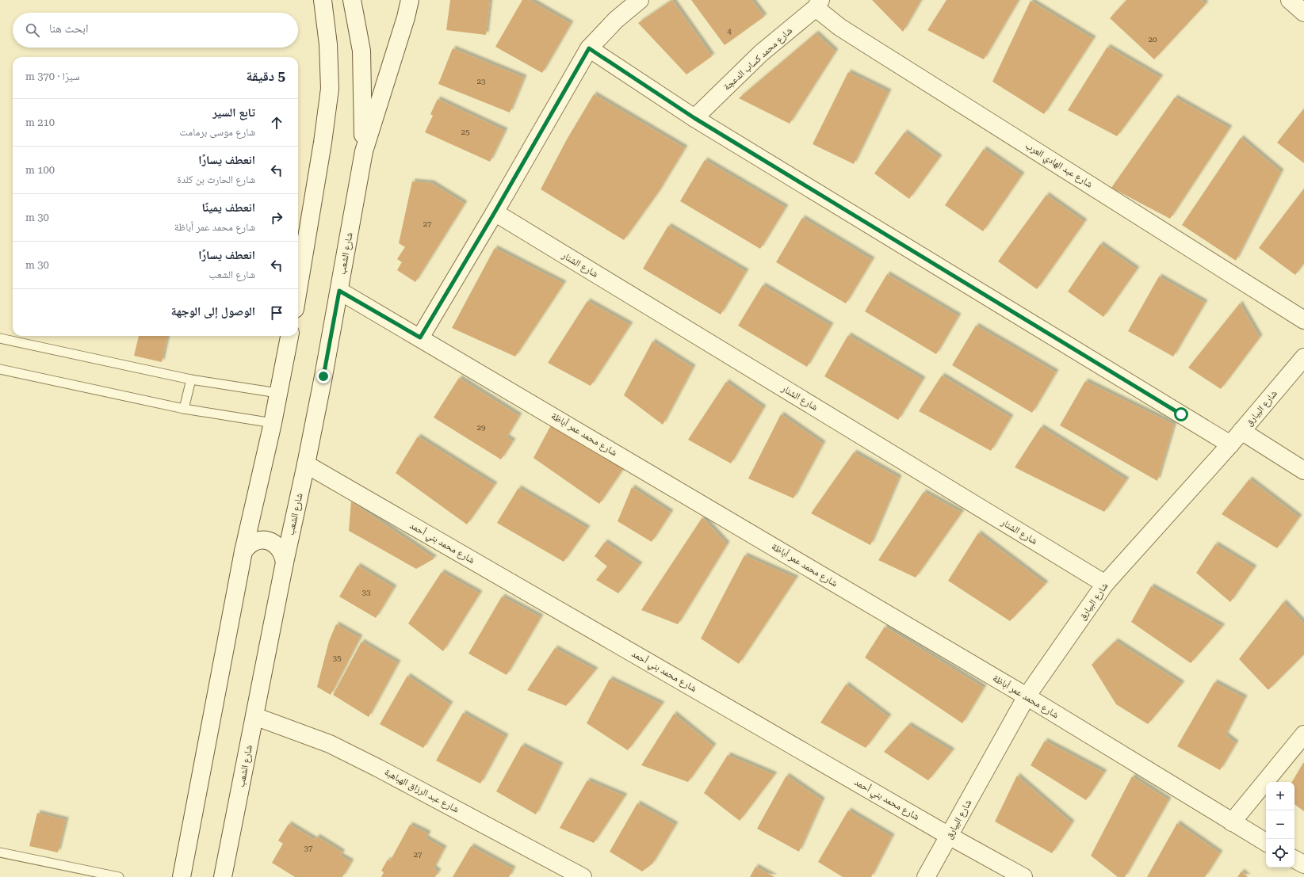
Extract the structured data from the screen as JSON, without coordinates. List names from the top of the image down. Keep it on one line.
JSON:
{"streets":{"street":["شارع محمد كساب الدعجة","شارع عبد الهادي العرب","شارع الشعب","شارع الشنار","شارع البيارق","شارع محمد عمر أباظة","شارع محمد بني أحمد","شارع عبد الرزاق الهباهبة"]},"crossings":[["شارع محمد كساب الدعجة","شارع عبد الهادي العرب"],["شارع الشعب","شارع محمد عمر أباظة"],["شارع الشعب","شارع محمد بني أحمد"],["شارع الشعب","شارع عبد الرزاق الهباهبة"],["شارع الشنار","شارع البيارق"],["شارع البيارق","شارع محمد عمر أباظة"],["شارع البيارق","شارع محمد بني أحمد"]],"house_numbers":["4","20","23","25","27","29","33","35","37","27"],"page":{"search":"ابحث هنا","heading":["5 دقيقة","سيرًا · 370 m"],"list":[["تابع السير","شارع موسى برمامت","210 m"],["انعطف يسارًا","شارع الحارث بن كلدة","100 m"],["انعطف يمينًا","شارع محمد عمر أباظة","30 m"],["انعطف يسارًا","شارع الشعب","30 m"],"الوصول إلى الوجهة"],"map_buttons":["+","−"]}}
